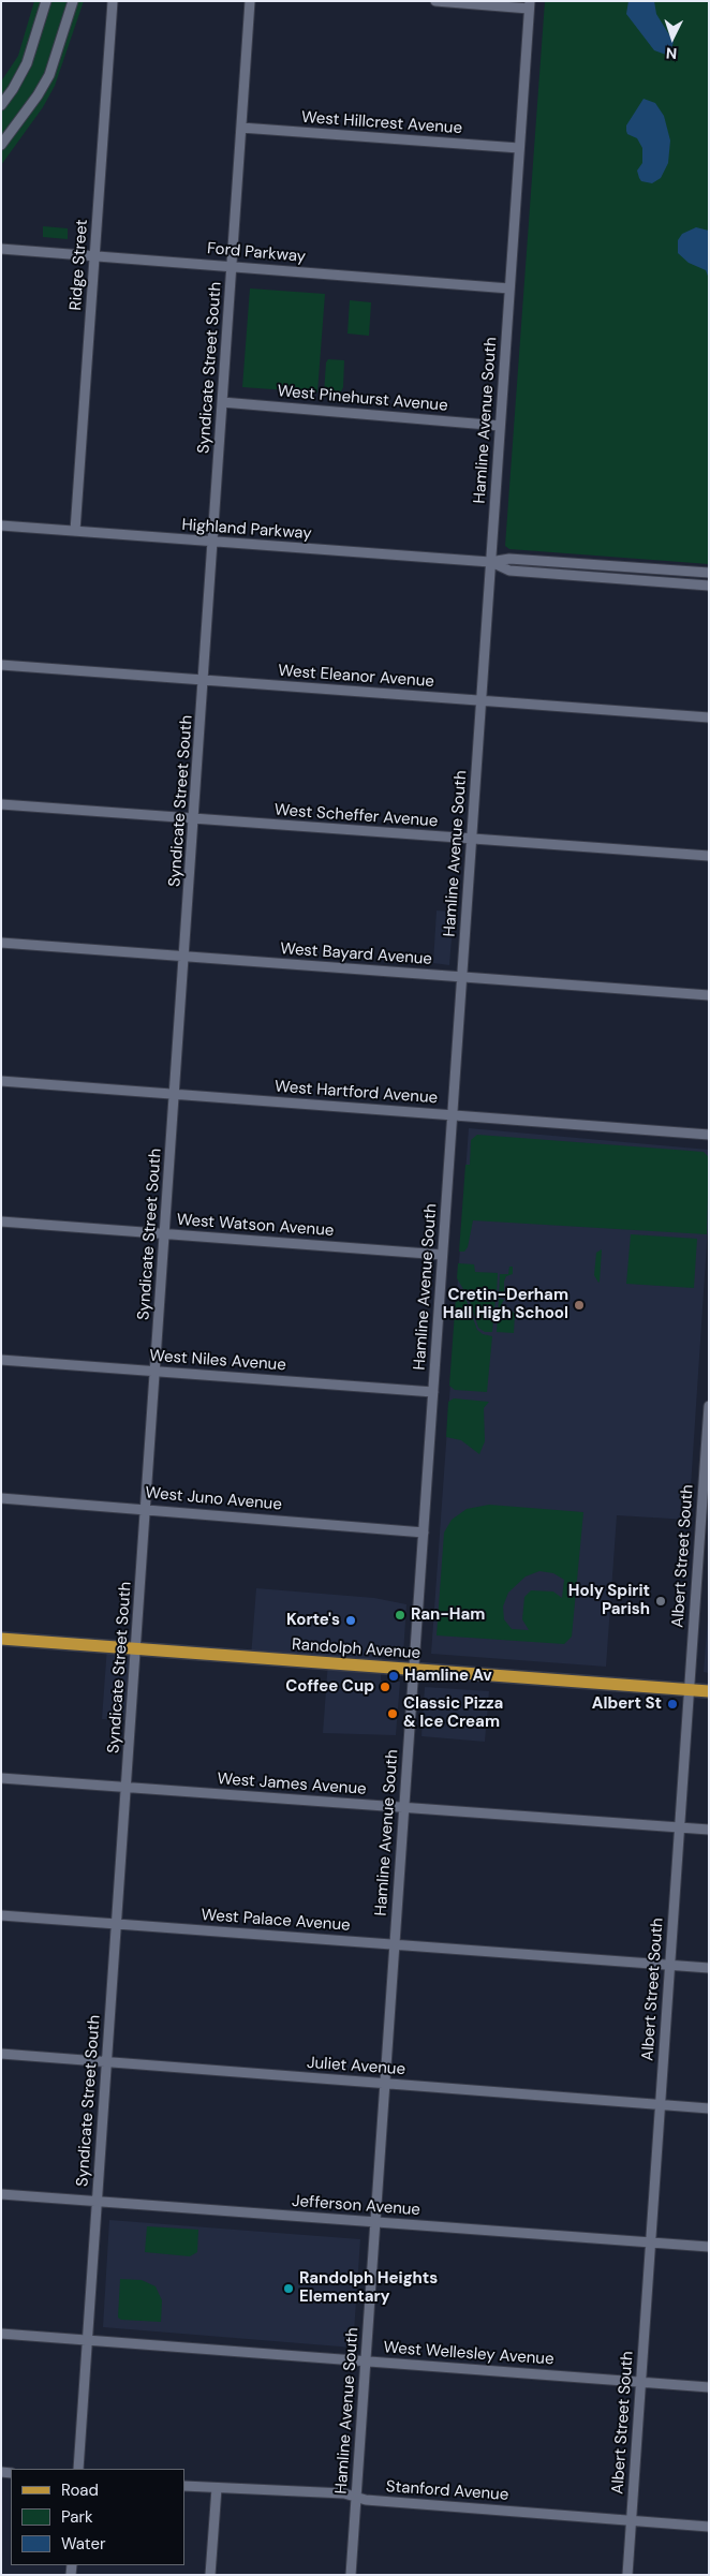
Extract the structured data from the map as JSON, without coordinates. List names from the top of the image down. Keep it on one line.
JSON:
{"streets":{"main road":["Randolph Avenue"],"street":["West Hillcrest Avenue","Ford Parkway","Ridge Street","Syndicate Street South","West Pinehurst Avenue","Hamline Avenue South","Highland Parkway","West Eleanor Avenue","West Scheffer Avenue","West Bayard Avenue","West Hartford Avenue","West Watson Avenue","West Niles Avenue","West Juno Avenue","Albert Street South","West James Avenue","West Palace Avenue","Juliet Avenue","Jefferson Avenue","West Wellesley Avenue","Stanford Avenue"]},"crossings":[["West Hillcrest Avenue","Syndicate Street South"],["West Hillcrest Avenue","Hamline Avenue South"],["Ford Parkway","Ridge Street"],["Ford Parkway","Syndicate Street South"],["Ford Parkway","Hamline Avenue South"],["Ridge Street","Highland Parkway"],["Syndicate Street South","West Pinehurst Avenue"],["Syndicate Street South","Highland Parkway"],["Syndicate Street South","West Eleanor Avenue"],["Syndicate Street South","West Scheffer Avenue"],["Syndicate Street South","West Bayard Avenue"],["Syndicate Street South","West Hartford Avenue"],["Syndicate Street South","West Watson Avenue"],["Syndicate Street South","West Niles Avenue"],["Syndicate Street South","West Juno Avenue"],["Syndicate Street South","Randolph Avenue"],["Syndicate Street South","West James Avenue"],["Syndicate Street South","West Palace Avenue"],["Syndicate Street South","Juliet Avenue"],["Syndicate Street South","Jefferson Avenue"],["Syndicate Street South","West Wellesley Avenue"],["West Pinehurst Avenue","Hamline Avenue South"],["Hamline Avenue South","Highland Parkway"],["Hamline Avenue South","West Eleanor Avenue"],["Hamline Avenue South","West Scheffer Avenue"],["Hamline Avenue South","West Bayard Avenue"],["Hamline Avenue South","West Hartford Avenue"],["Hamline Avenue South","West Watson Avenue"],["Hamline Avenue South","West Niles Avenue"],["Hamline Avenue South","West Juno Avenue"],["Hamline Avenue South","Randolph Avenue"],["Hamline Avenue South","West James Avenue"],["Hamline Avenue South","West Palace Avenue"],["Hamline Avenue South","Juliet Avenue"],["Hamline Avenue South","Jefferson Avenue"],["Hamline Avenue South","West Wellesley Avenue"],["Hamline Avenue South","Stanford Avenue"],["Albert Street South","Randolph Avenue"],["Albert Street South","West James Avenue"],["Albert Street South","West Palace Avenue"],["Albert Street South","Juliet Avenue"],["Albert Street South","Jefferson Avenue"],["Albert Street South","West Wellesley Avenue"],["Albert Street South","Stanford Avenue"]],"places":["Cretin-Derham Hall High School","Holy Spirit Parish","Ran-Ham","Korte's","Hamline Av","Coffee Cup","Albert St","Classic Pizza & Ice Cream","Randolph Heights Elementary"],"legend":["Road","Park","Water"],"north":"bottom"}
